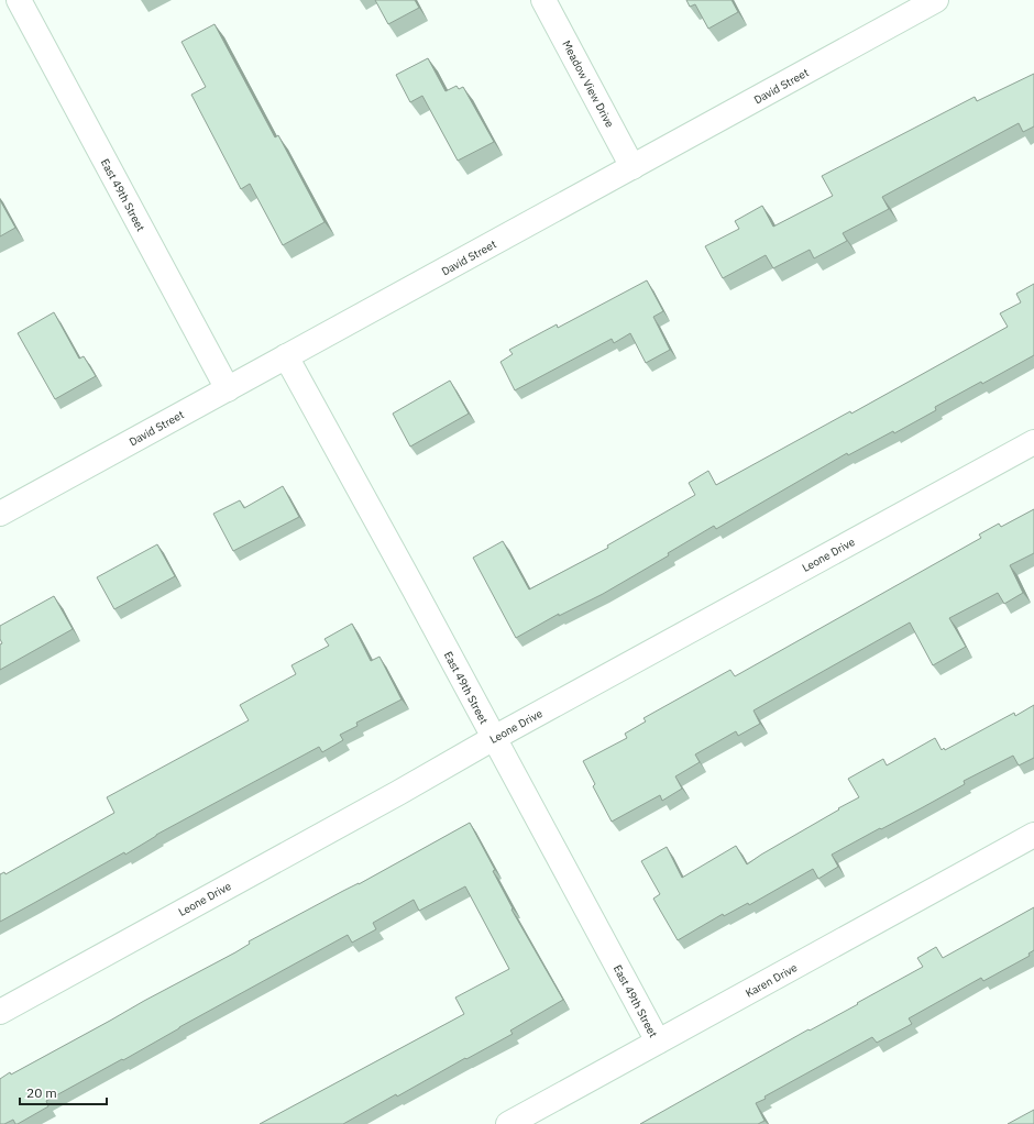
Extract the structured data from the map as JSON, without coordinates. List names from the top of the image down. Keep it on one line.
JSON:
{"streets":{"street":["Meadow View Drive","David Street","East 49th Street","Leone Drive","Karen Drive"]},"crossings":[["Meadow View Drive","David Street"],["David Street","East 49th Street"],["East 49th Street","Leone Drive"],["East 49th Street","Karen Drive"]],"scale_bar":"20 m"}
